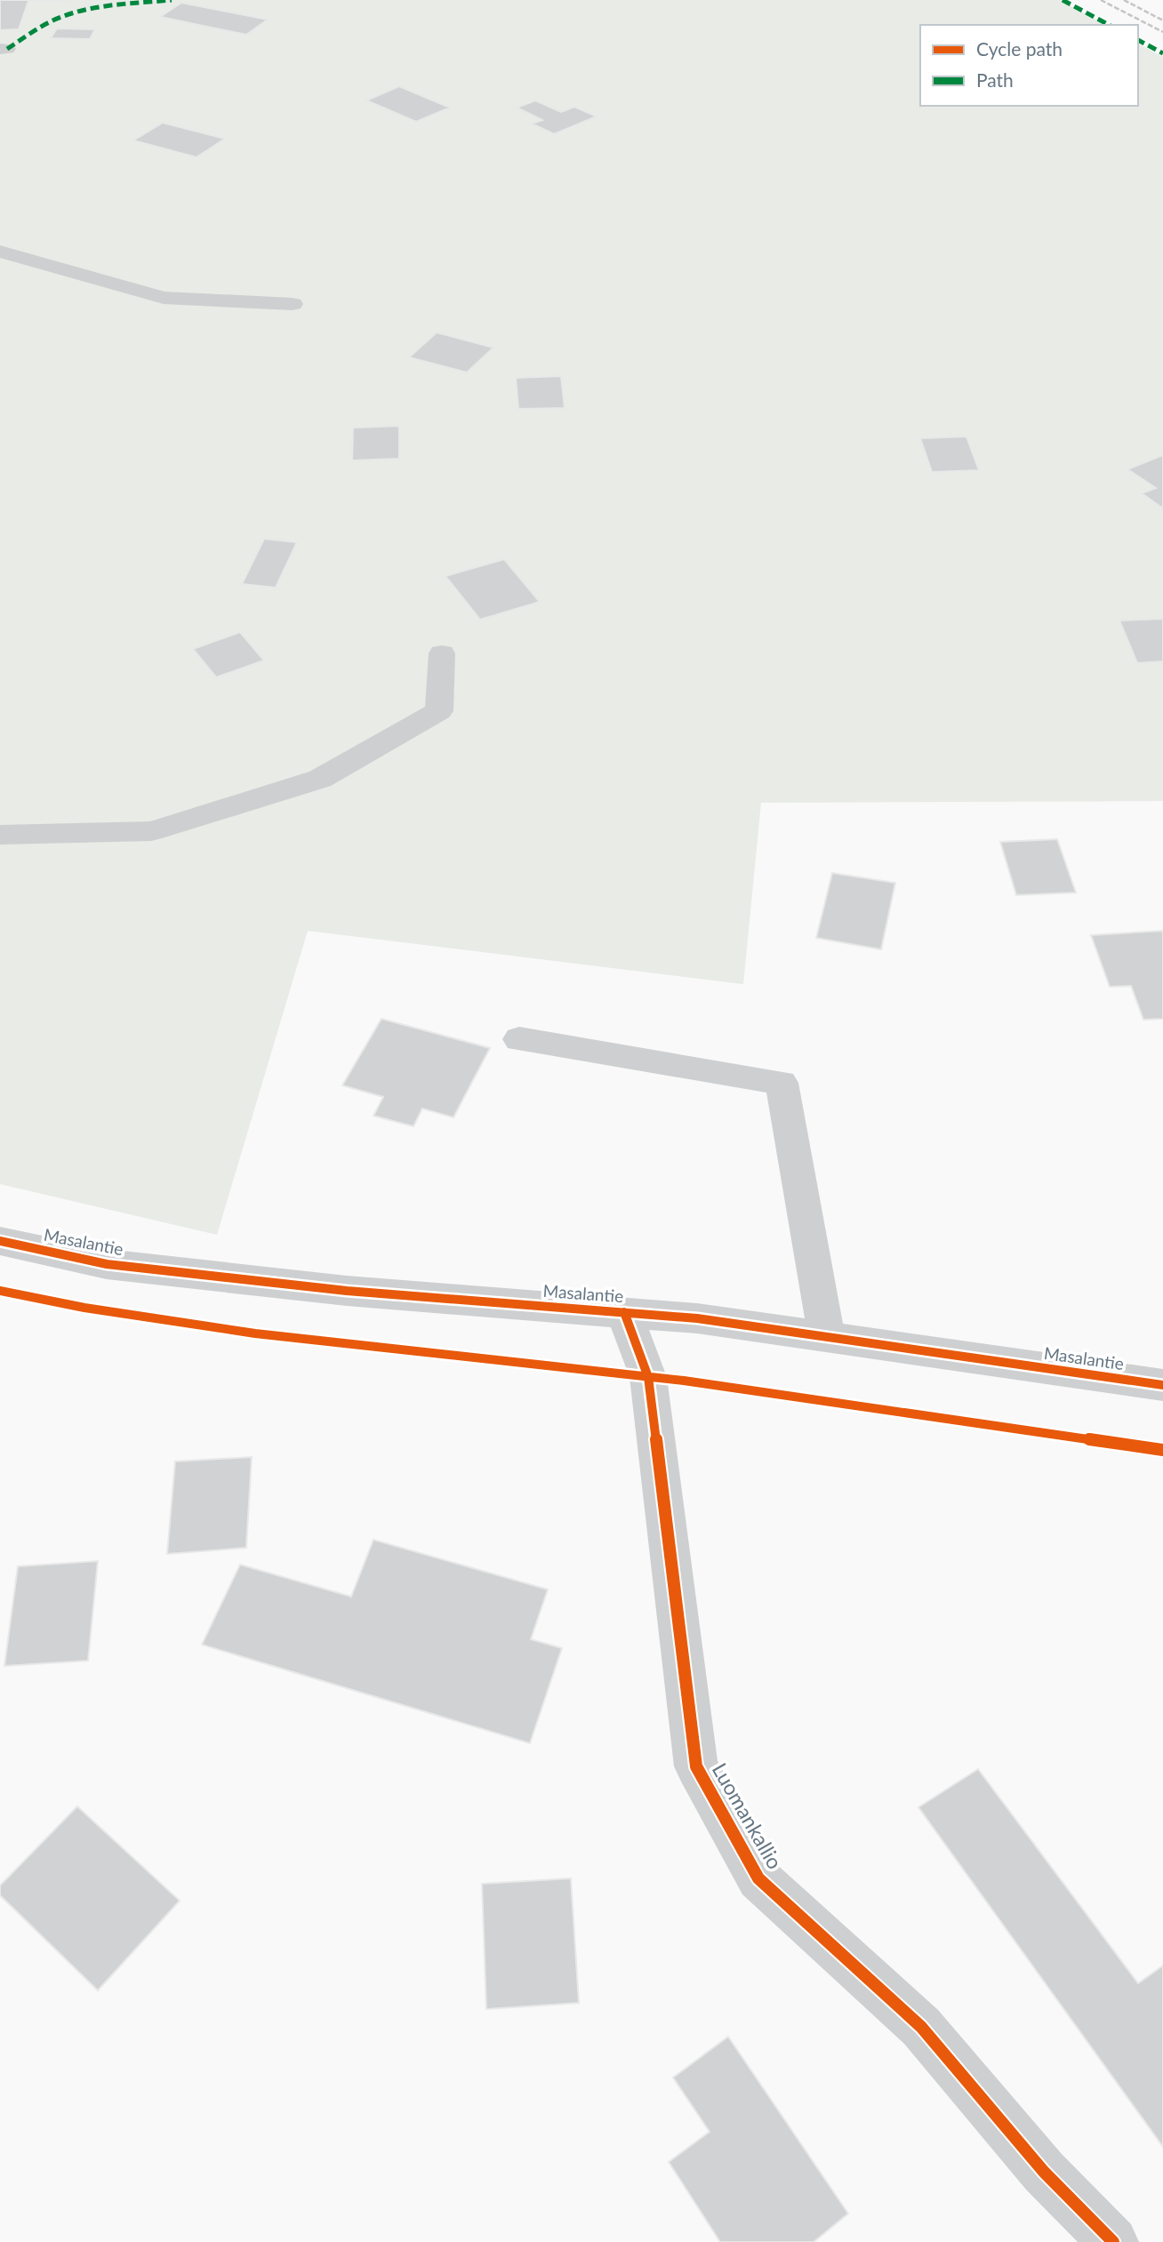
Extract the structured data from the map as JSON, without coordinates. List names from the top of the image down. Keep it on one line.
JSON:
{"streets":{"street":["Masalantie","Luomankallio"]},"crossings":[["Masalantie","Luomankallio"]],"legend":["Cycle path","Path"]}
